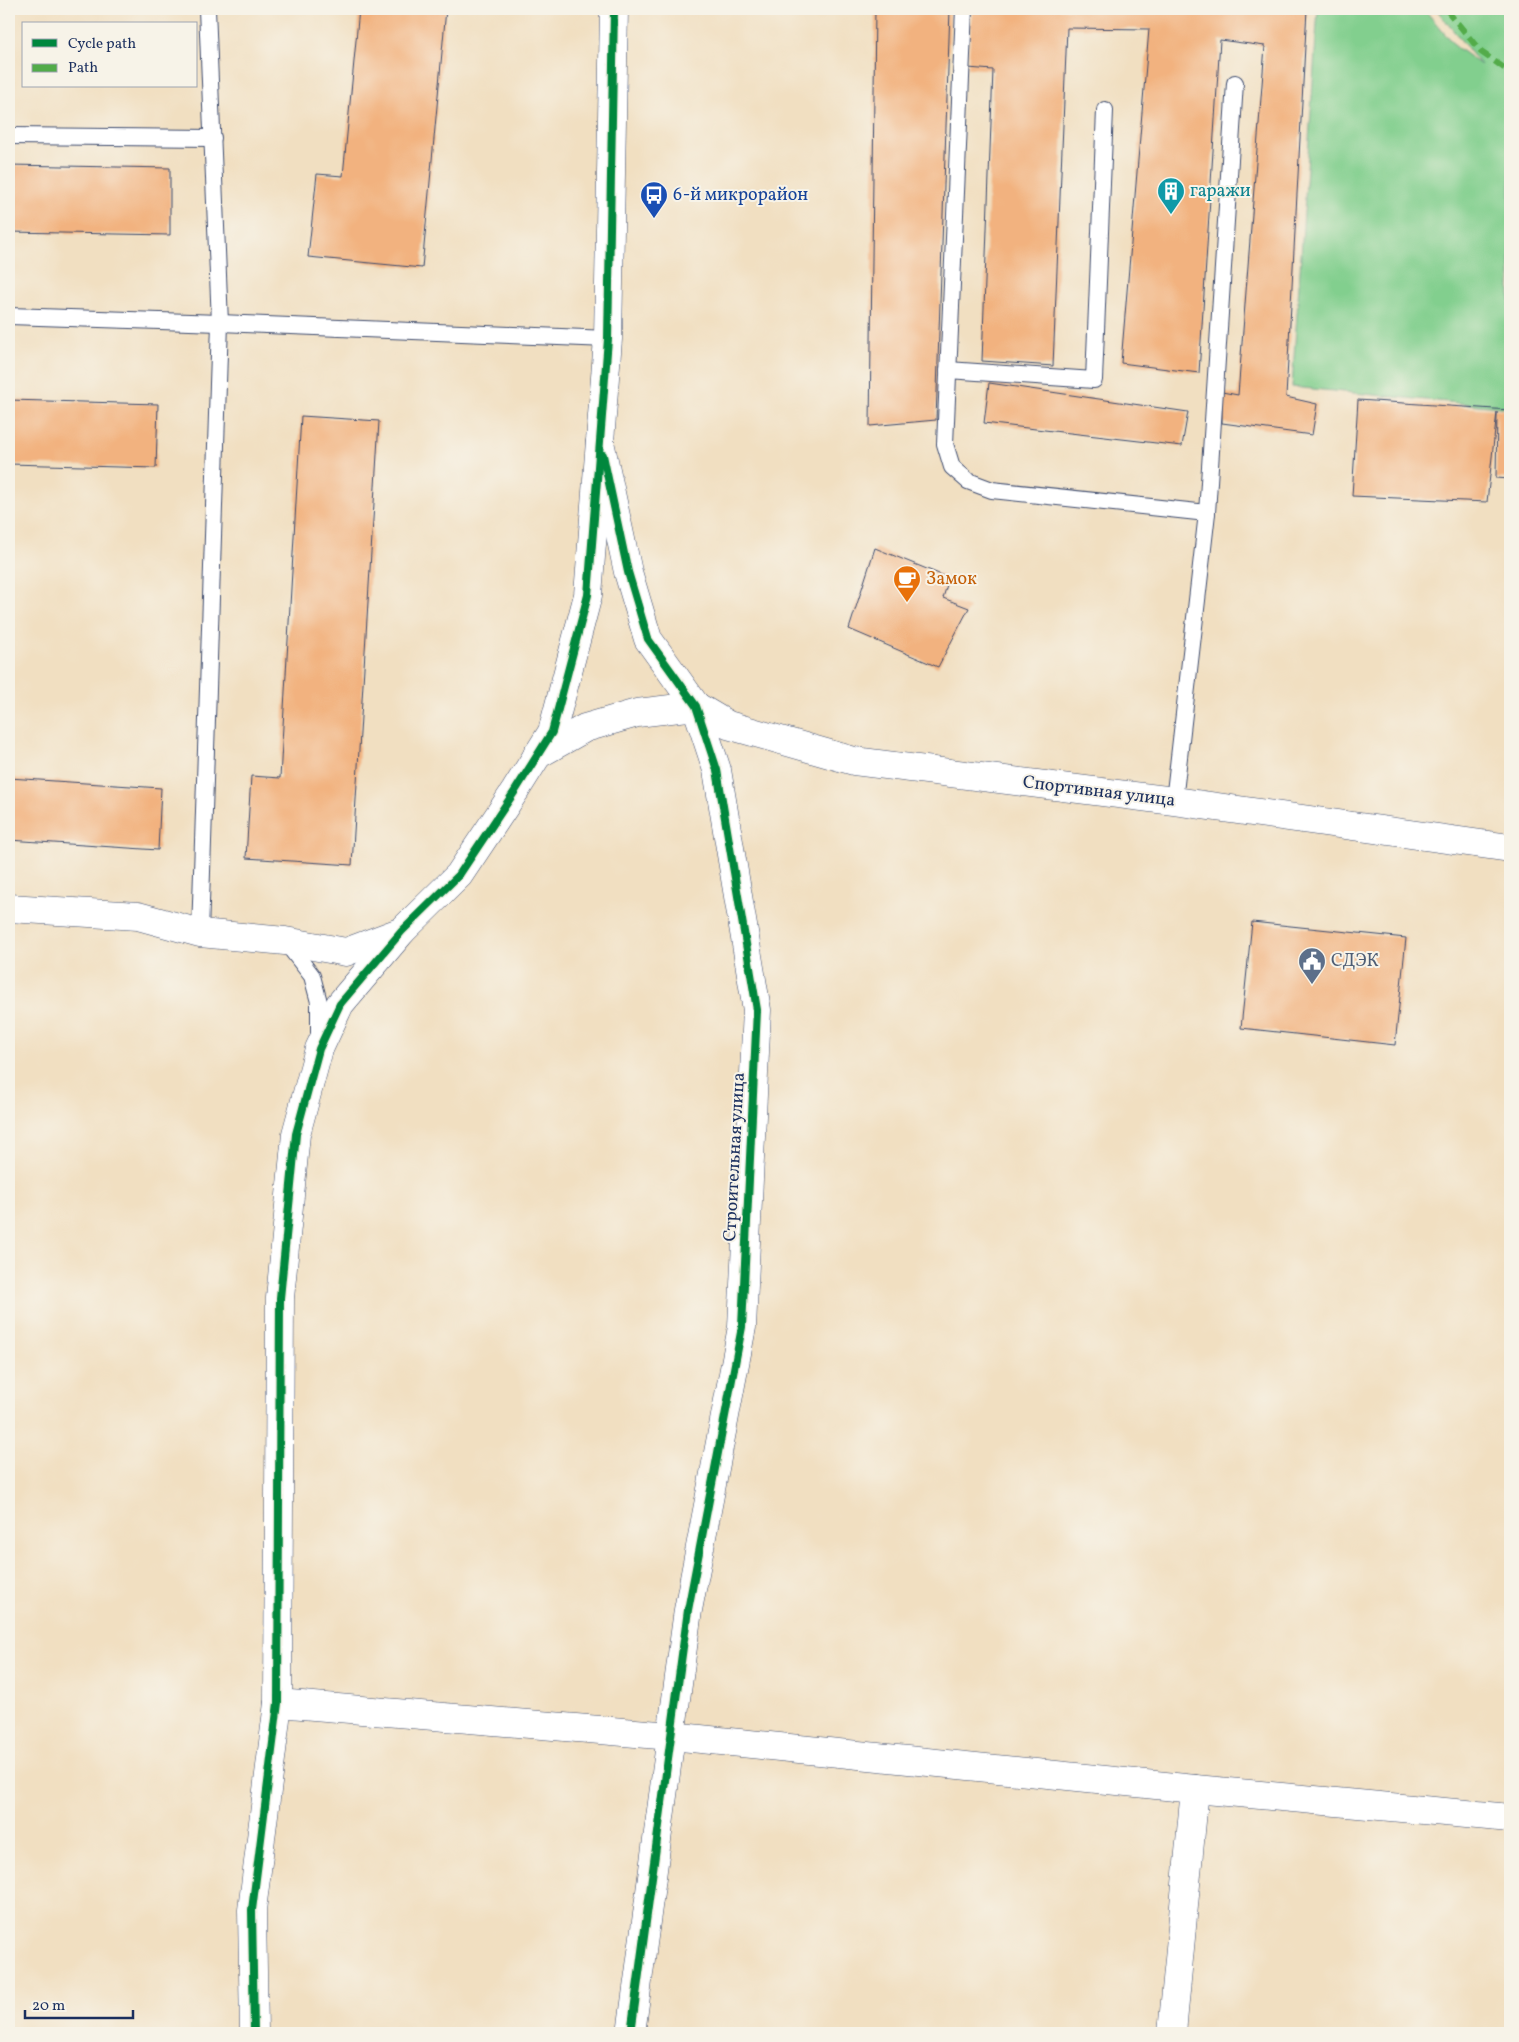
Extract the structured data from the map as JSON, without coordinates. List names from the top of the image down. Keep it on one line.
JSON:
{"streets":{"street":["Спортивная улица","Строительная улица"]},"crossings":[["Спортивная улица","Строительная улица"]],"places":{"building":["гаражи"],"bus stop":["6-й микрорайон"],"cafe":["Замок"],"public building":["СДЭК"]},"legend":["Cycle path","Path"],"scale_bar":"20 m"}
